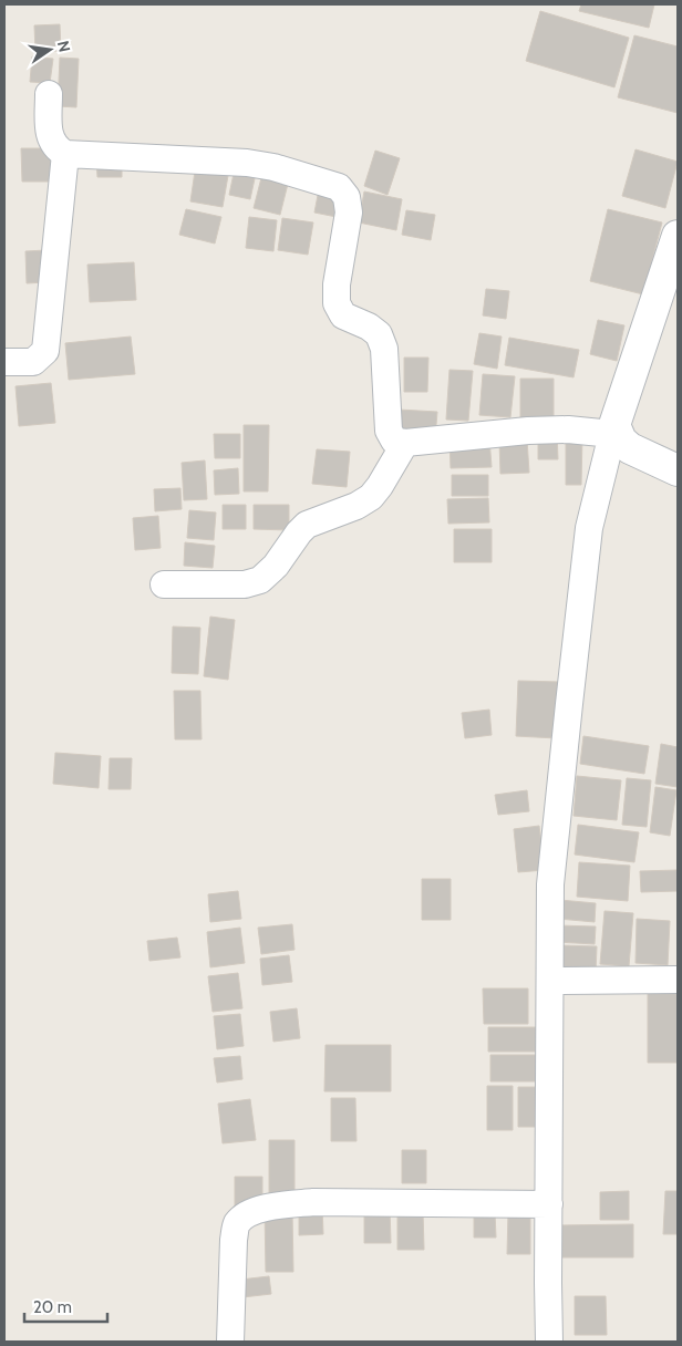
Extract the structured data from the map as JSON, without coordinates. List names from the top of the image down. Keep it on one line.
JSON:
{"scale_bar":"20 m","north":"right"}
